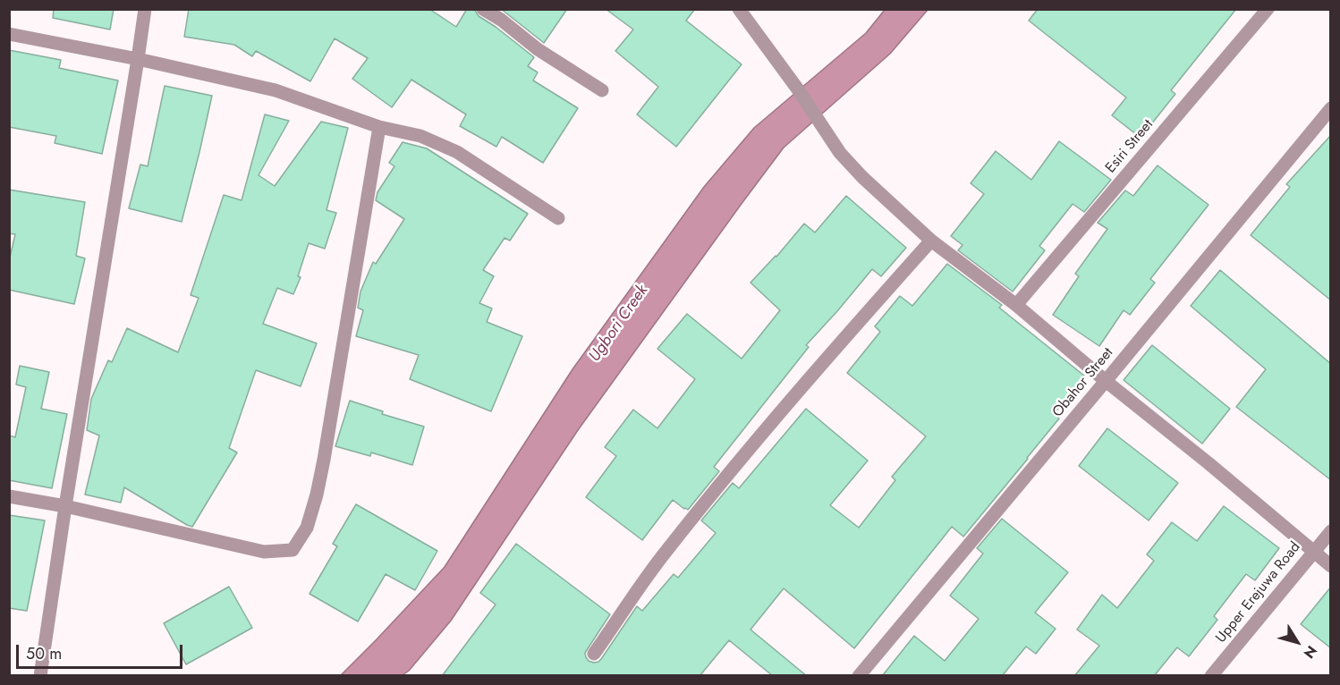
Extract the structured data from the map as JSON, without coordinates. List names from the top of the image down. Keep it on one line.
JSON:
{"streets":{"street":["Esiri Street","Obahor Street","Upper Erejuwa Road"]},"water":["Ugbori Creek"],"scale_bar":"50 m","north":"bottom right"}
